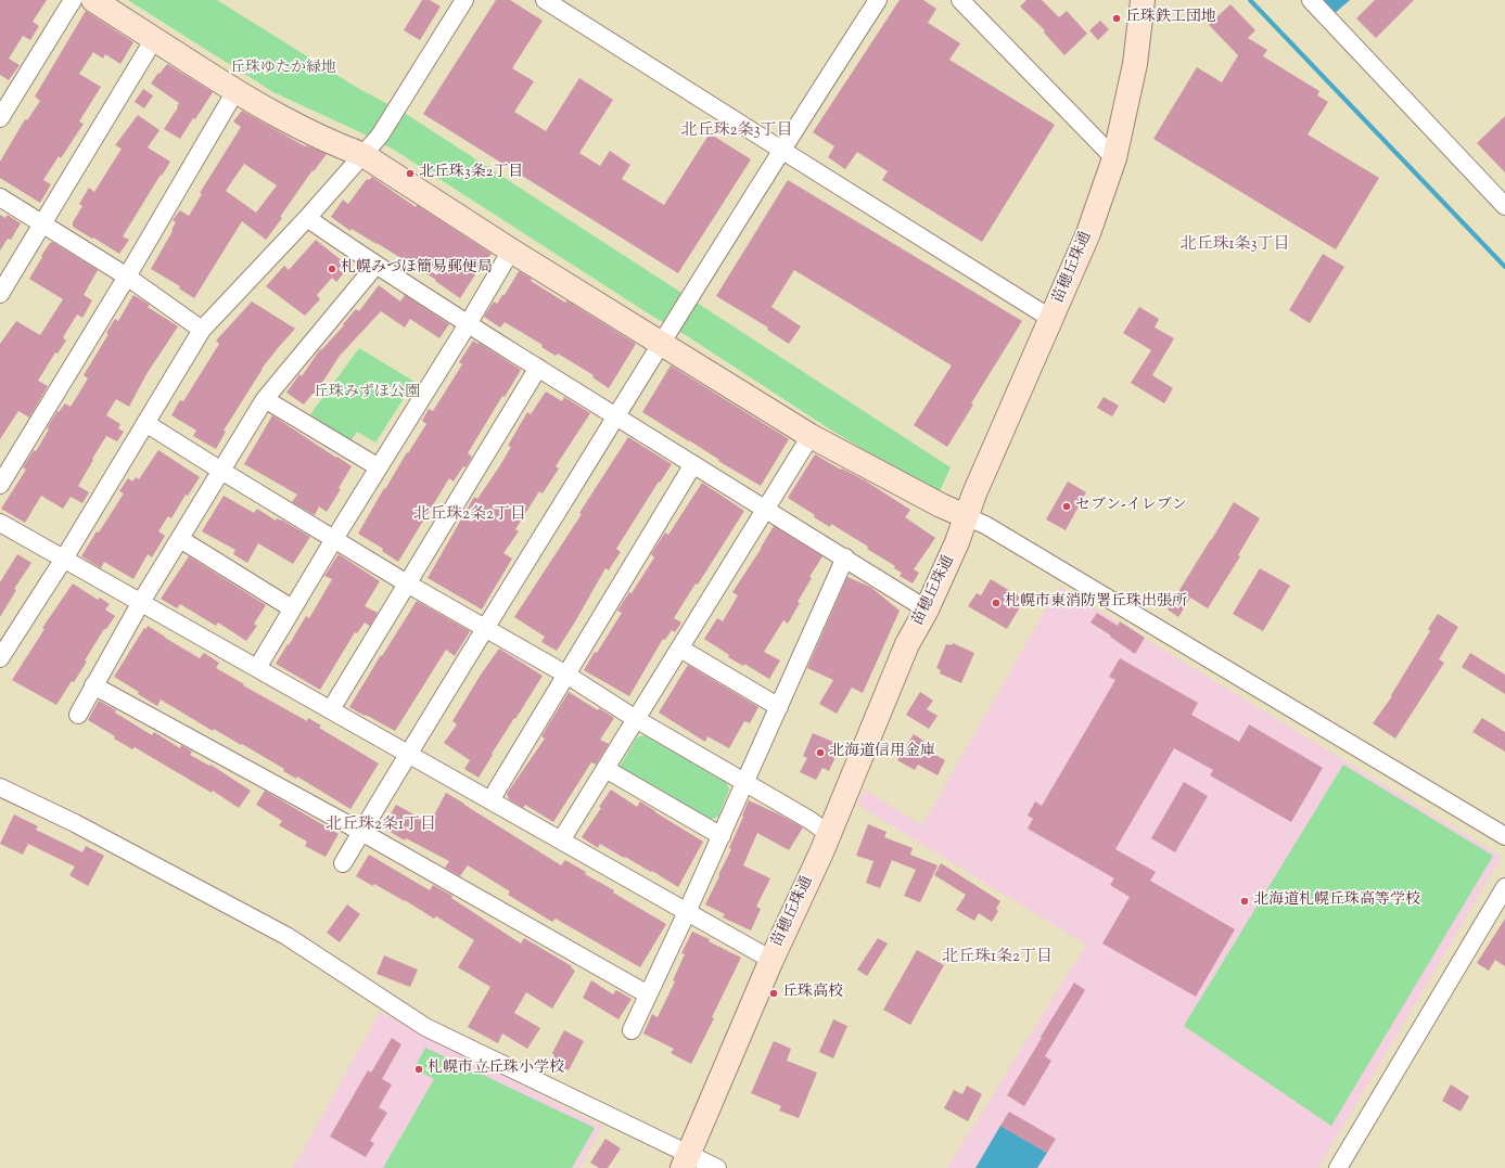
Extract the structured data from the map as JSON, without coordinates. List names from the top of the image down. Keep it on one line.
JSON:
{"streets":{"street":["苗穂丘珠通"]},"districts":["北丘珠2条3丁目","北丘珠1条3丁目","北丘珠2条2丁目","北丘珠2条1丁目","北丘珠1条2丁目"],"parks":["丘珠ゆたか緑地","丘珠みずほ公園"],"places":["丘珠鉄工団地","北丘珠3条2丁目","札幌みづほ簡易郵便局","セブン-イレブン","札幌市東消防署丘珠出張所","北海道信用金庫","北海道札幌丘珠高等学校","丘珠高校","札幌市立丘珠小学校"]}
